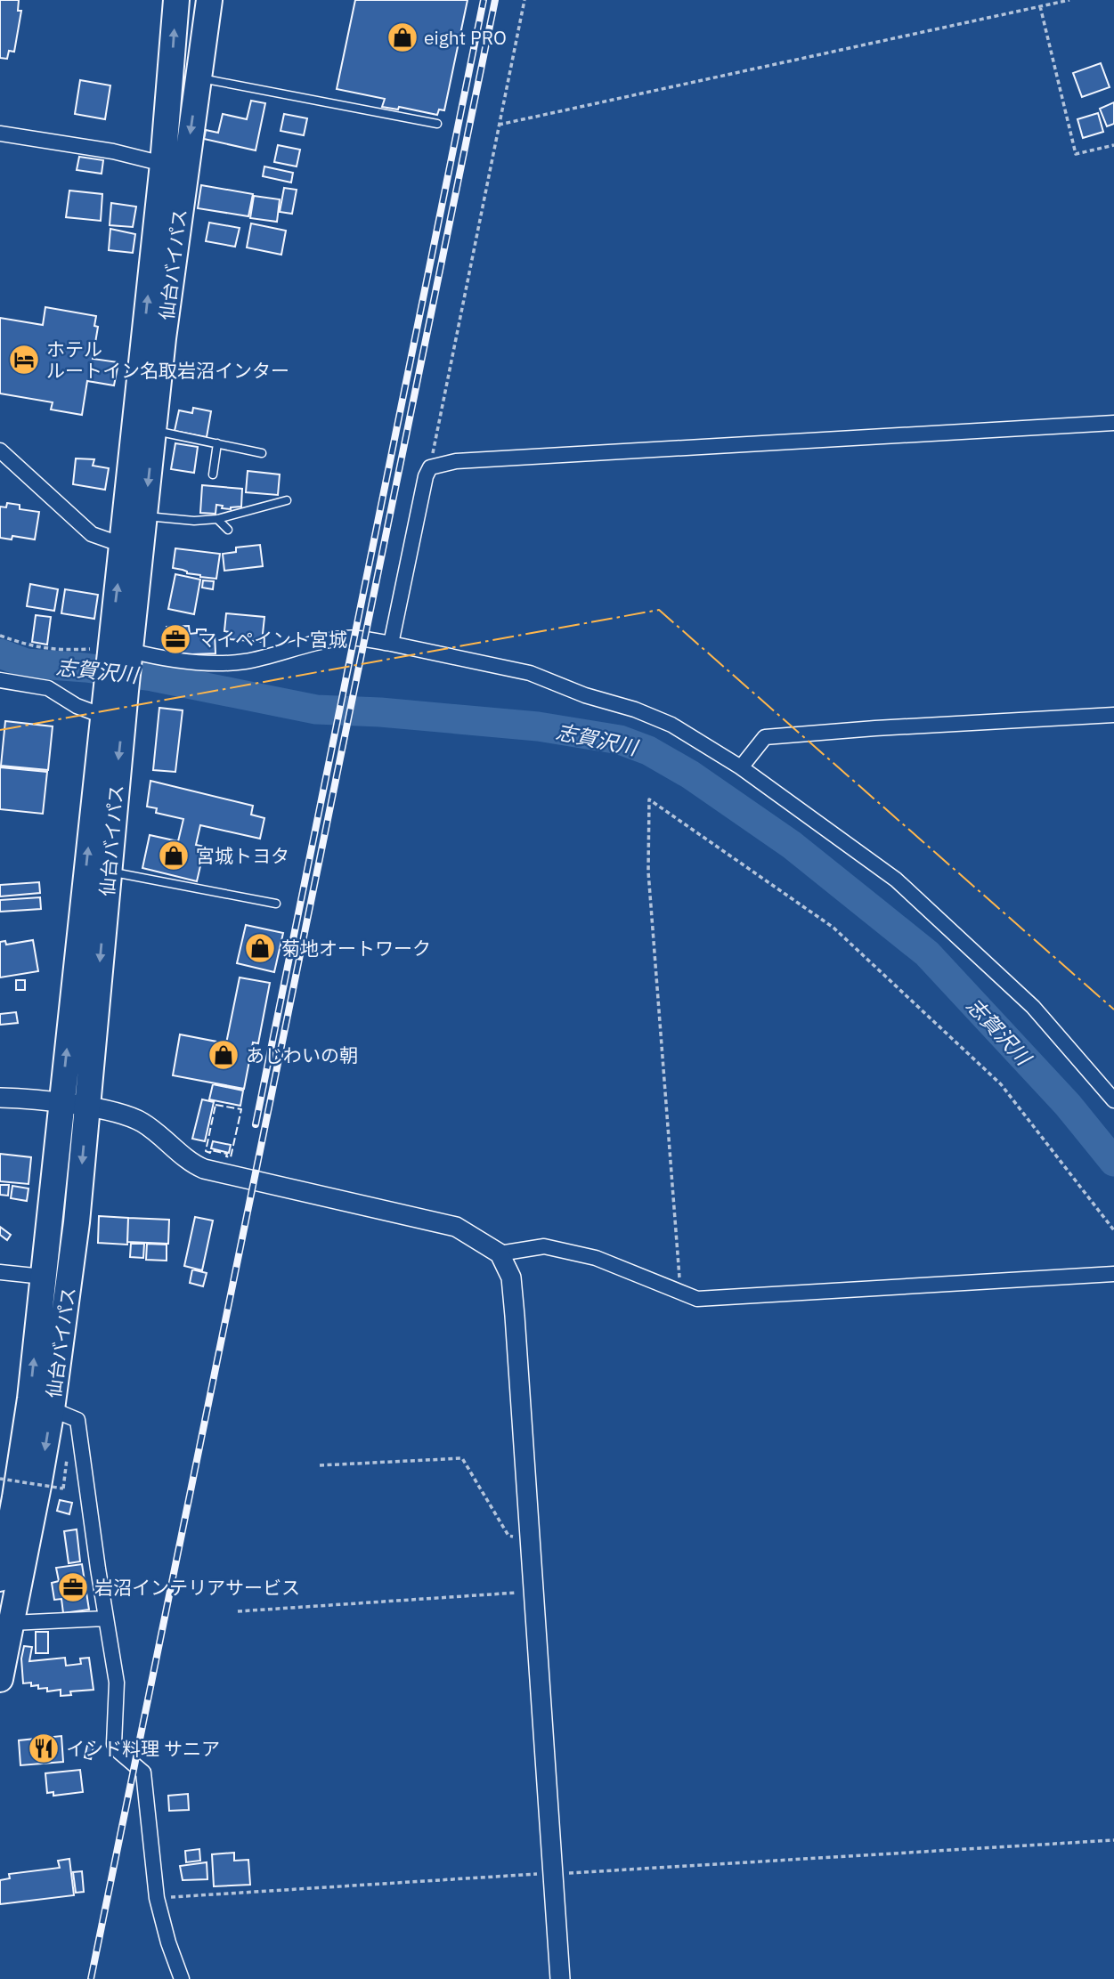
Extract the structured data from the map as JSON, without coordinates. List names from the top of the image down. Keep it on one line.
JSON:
{"streets":{"highway":["仙台バイパス"]},"water":["志賀沢川"],"places":{"shop":["eight PRO","宮城トヨタ","菊地オートワーク","あじわいの朝"],"hotel":["ホテル ルートイン名取岩沼インター"],"office":["マイペイント宮城","岩沼インテリアサービス"],"restaurant":["インド料理 サニア"]}}
